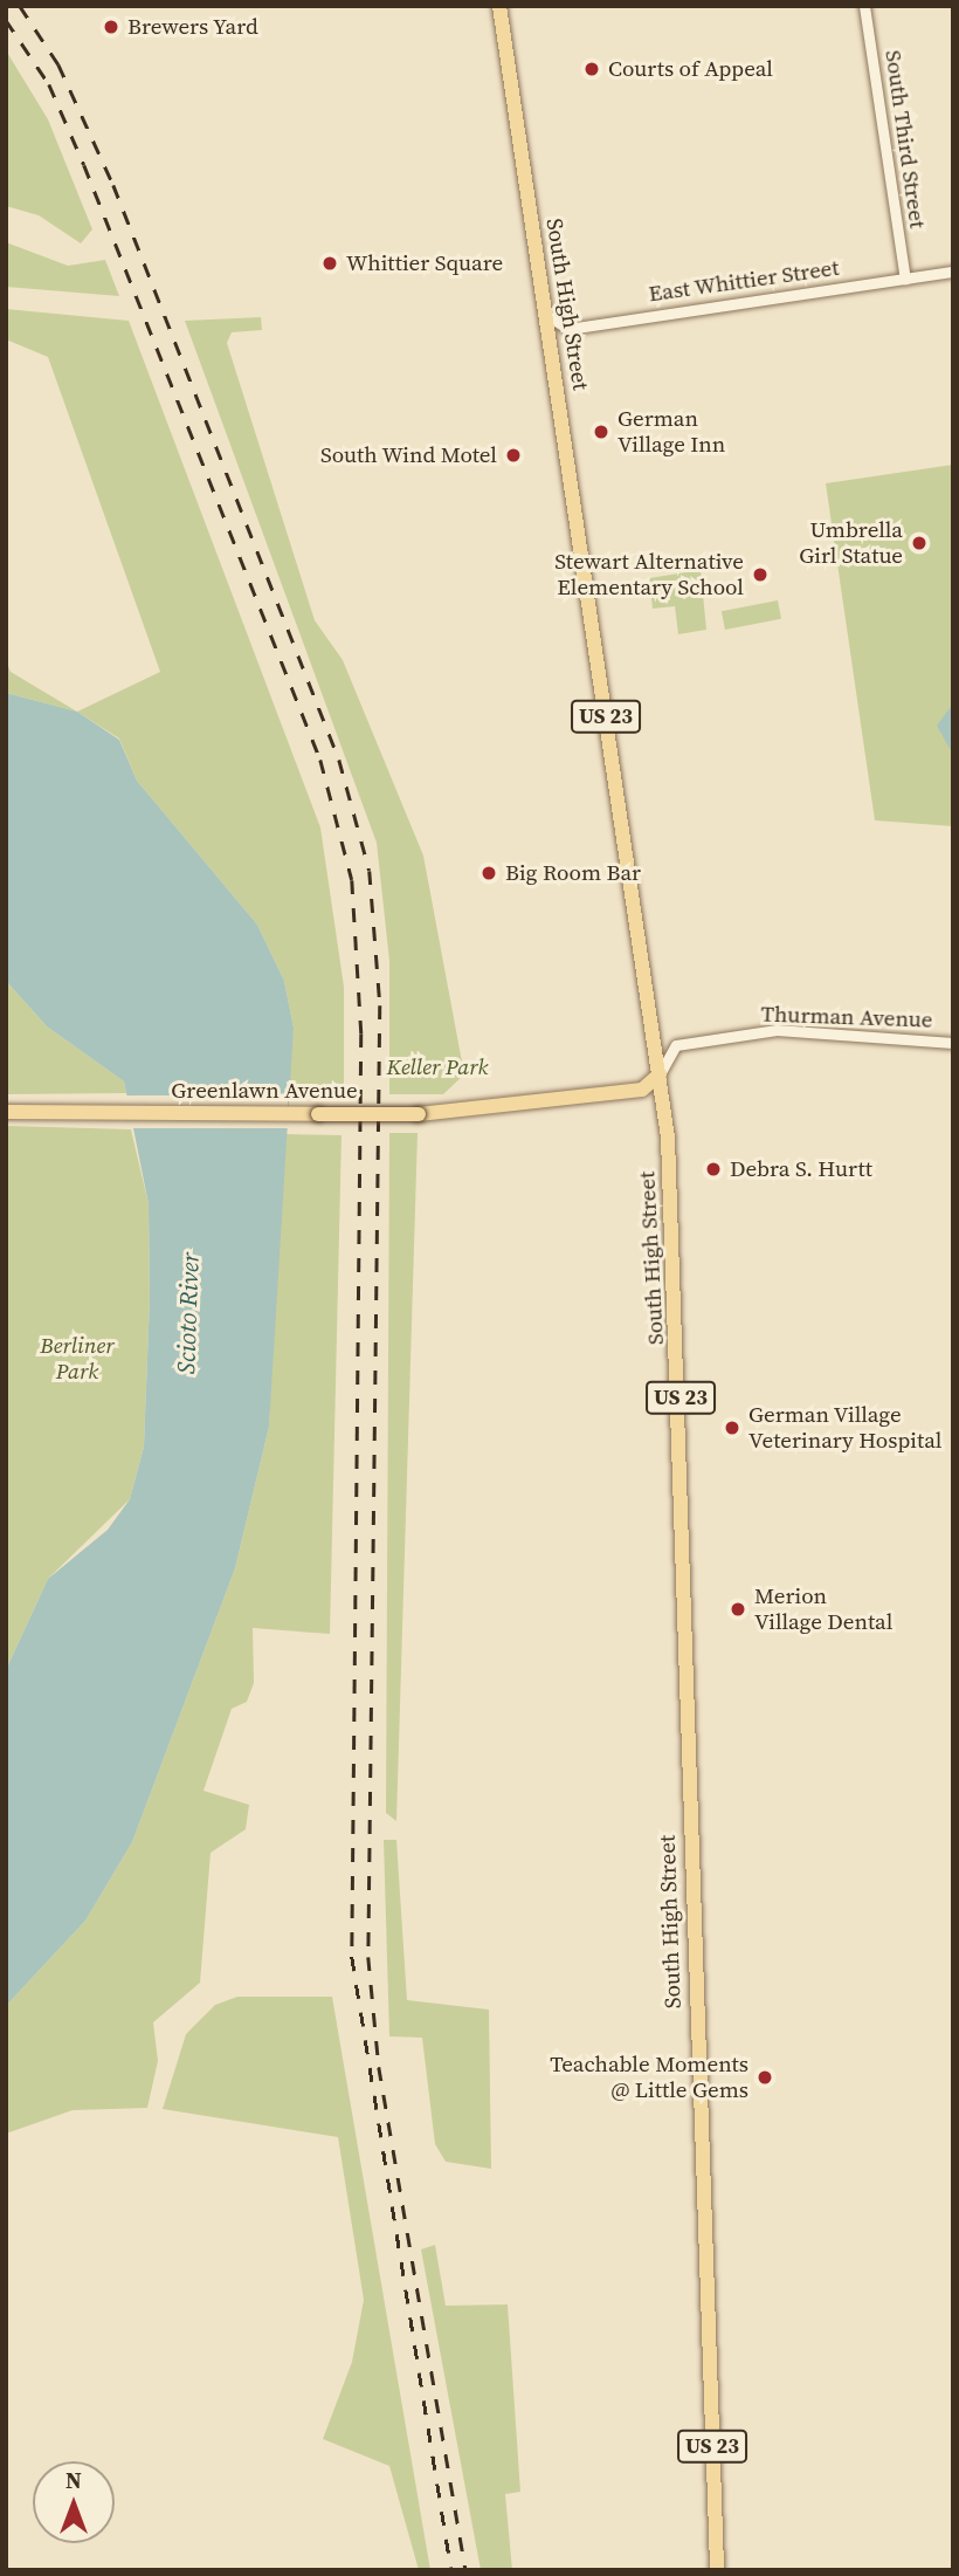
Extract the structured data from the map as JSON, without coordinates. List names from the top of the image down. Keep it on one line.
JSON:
{"streets":{"main road":["South High Street","US 23","Greenlawn Avenue"],"street":["South Third Street","East Whittier Street","Thurman Avenue"]},"crossings":[["South Third Street","East Whittier Street"],["East Whittier Street","South High Street"],["South High Street","Thurman Avenue"],["South High Street","Greenlawn Avenue"],["Thurman Avenue","Greenlawn Avenue"]],"water":["Scioto River"],"parks":["Keller Park","Berliner Park"],"places":["Brewers Yard","Courts of Appeal","Whittier Square","German Village Inn","South Wind Motel","Umbrella Girl Statue","Stewart Alternative Elementary School","Big Room Bar","Debra S. Hurtt","German Village Veterinary Hospital","Merion Village Dental","Teachable Moments @ Little Gems"],"north":"top"}
